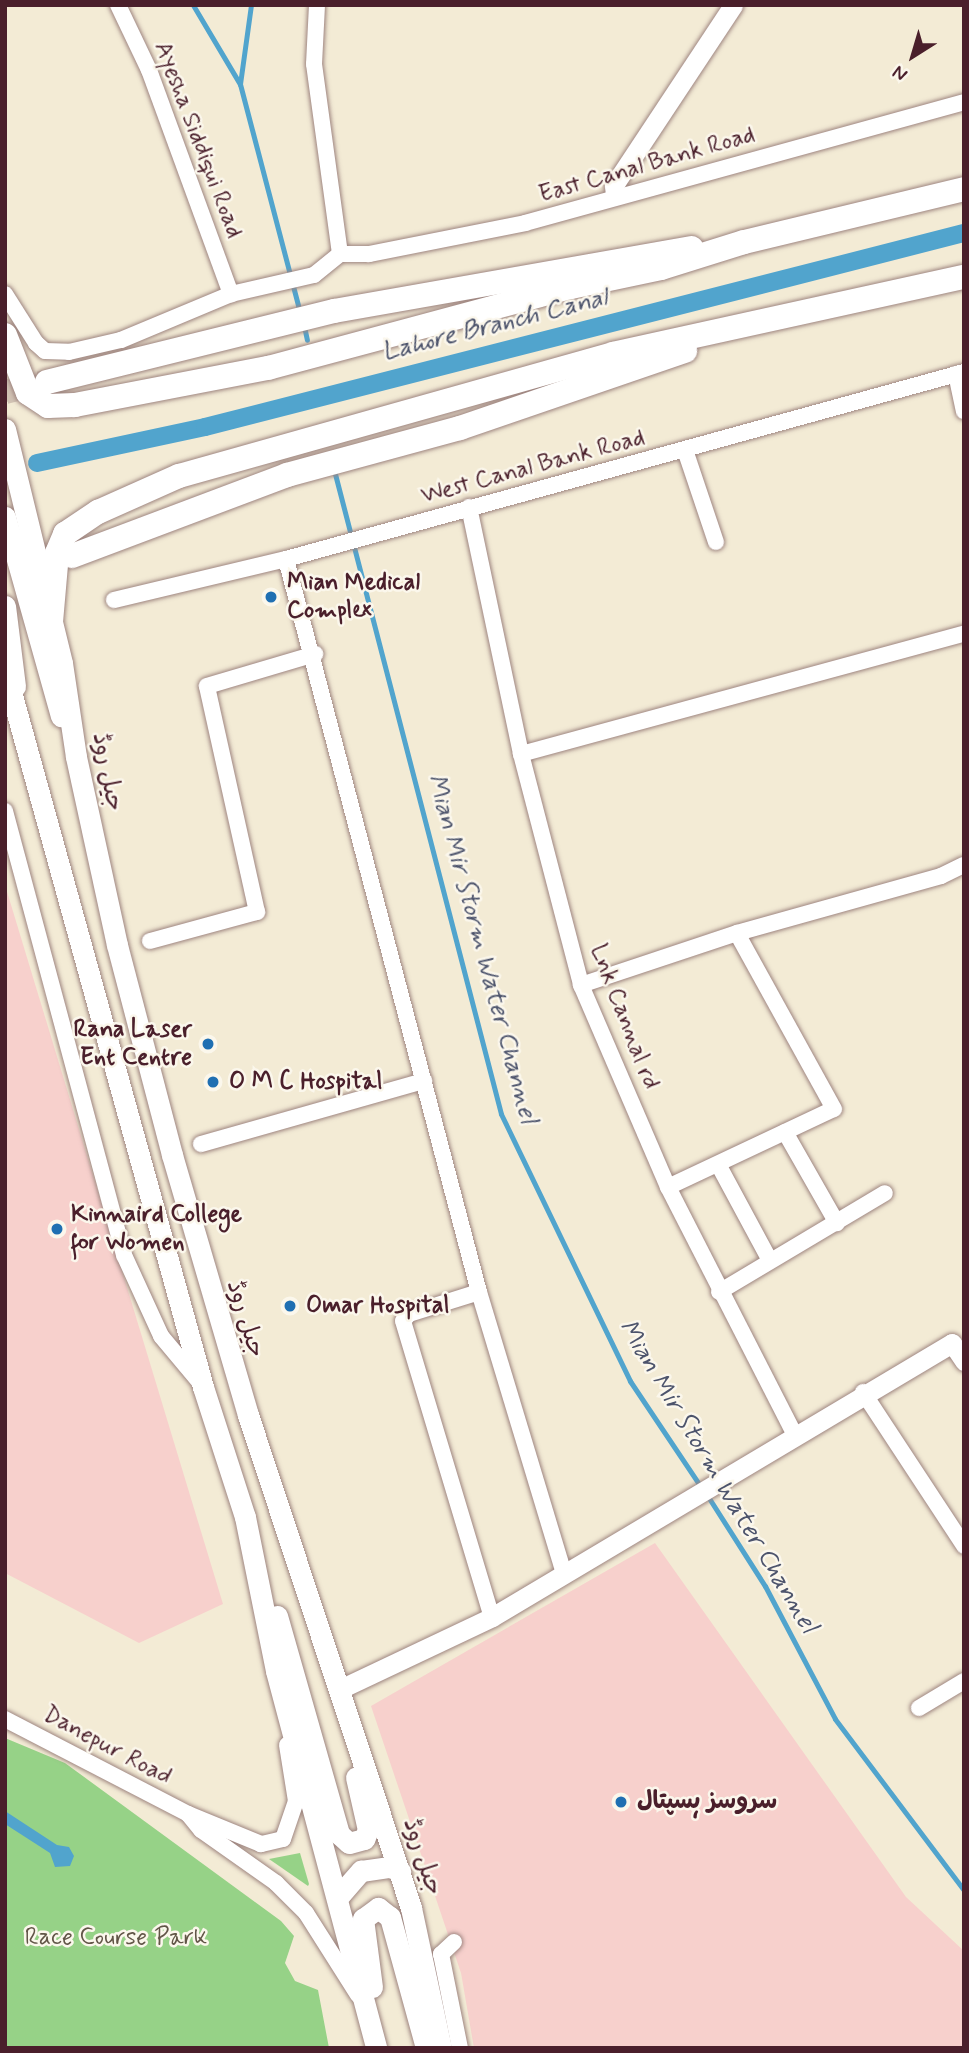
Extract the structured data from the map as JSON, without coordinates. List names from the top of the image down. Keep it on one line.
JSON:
{"streets":{"main road":["جیل روڈ"],"street":["Ayesha Siddiqui Road","East Canal Bank Road","West Canal Bank Road","Lnk Cannal rd","Danepur Road"]},"crossings":[["West Canal Bank Road","Lnk Cannal rd"]],"water":["Lahore Branch Canal","Mian Mir Storm Water Channel"],"parks":["Race Course Park"],"places":["Mian Medical Complex","Rana Laser Ent Centre","O M C Hospital","Kinnaird College for Women","Omar Hospital","سروسز ہسپتال"],"north":"bottom left"}
